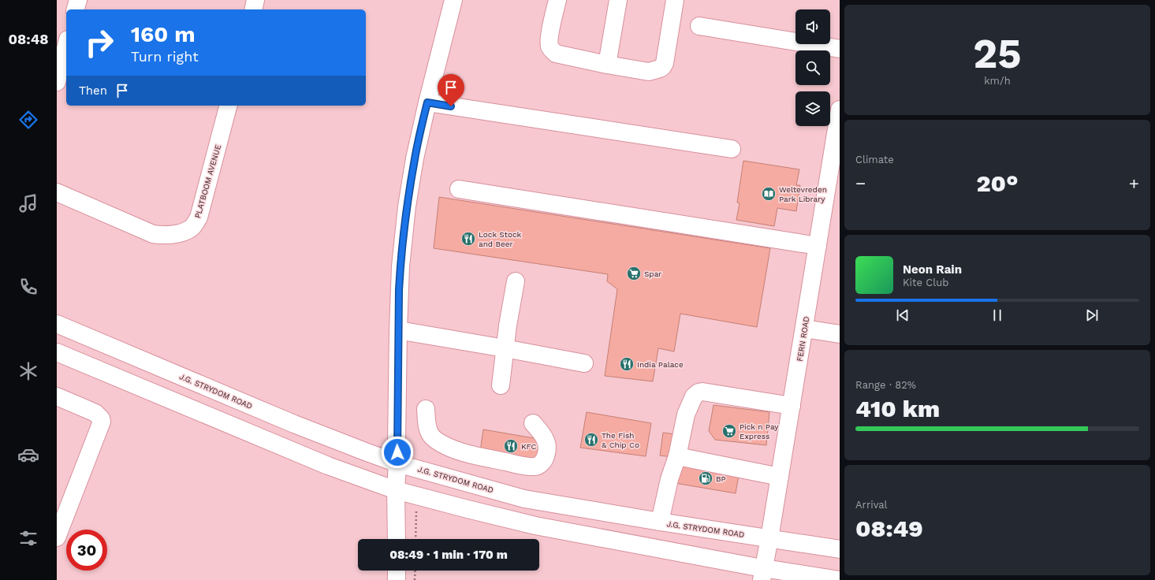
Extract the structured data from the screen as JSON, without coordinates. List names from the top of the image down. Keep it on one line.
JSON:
{"streets":{"street":["PLATBOOM AVENUE","FERN ROAD","J.G. STRYDOM ROAD"]},"crossings":[["FERN ROAD","J.G. STRYDOM ROAD"]],"places":{"library":["Weltevreden Park Library"],"restaurant":["Lock Stock and Beer","India Palace","The Fish & Chip Co","KFC"],"supermarket":["Spar","Pick n Pay Express"],"fuel station":["BP"]},"page":{"tabs":"08:48","tile":[["25","km/h"],"Climate",["Range · 82%","410 km"],["Arrival","08:49"]],"turn":["160 m","Turn right"],"then":"Then","heat":["−","20°","+"],"song":["Neon Rain","Kite Club"],"limit":"30","trip":"08:49 · 1 min · 170 m"}}
